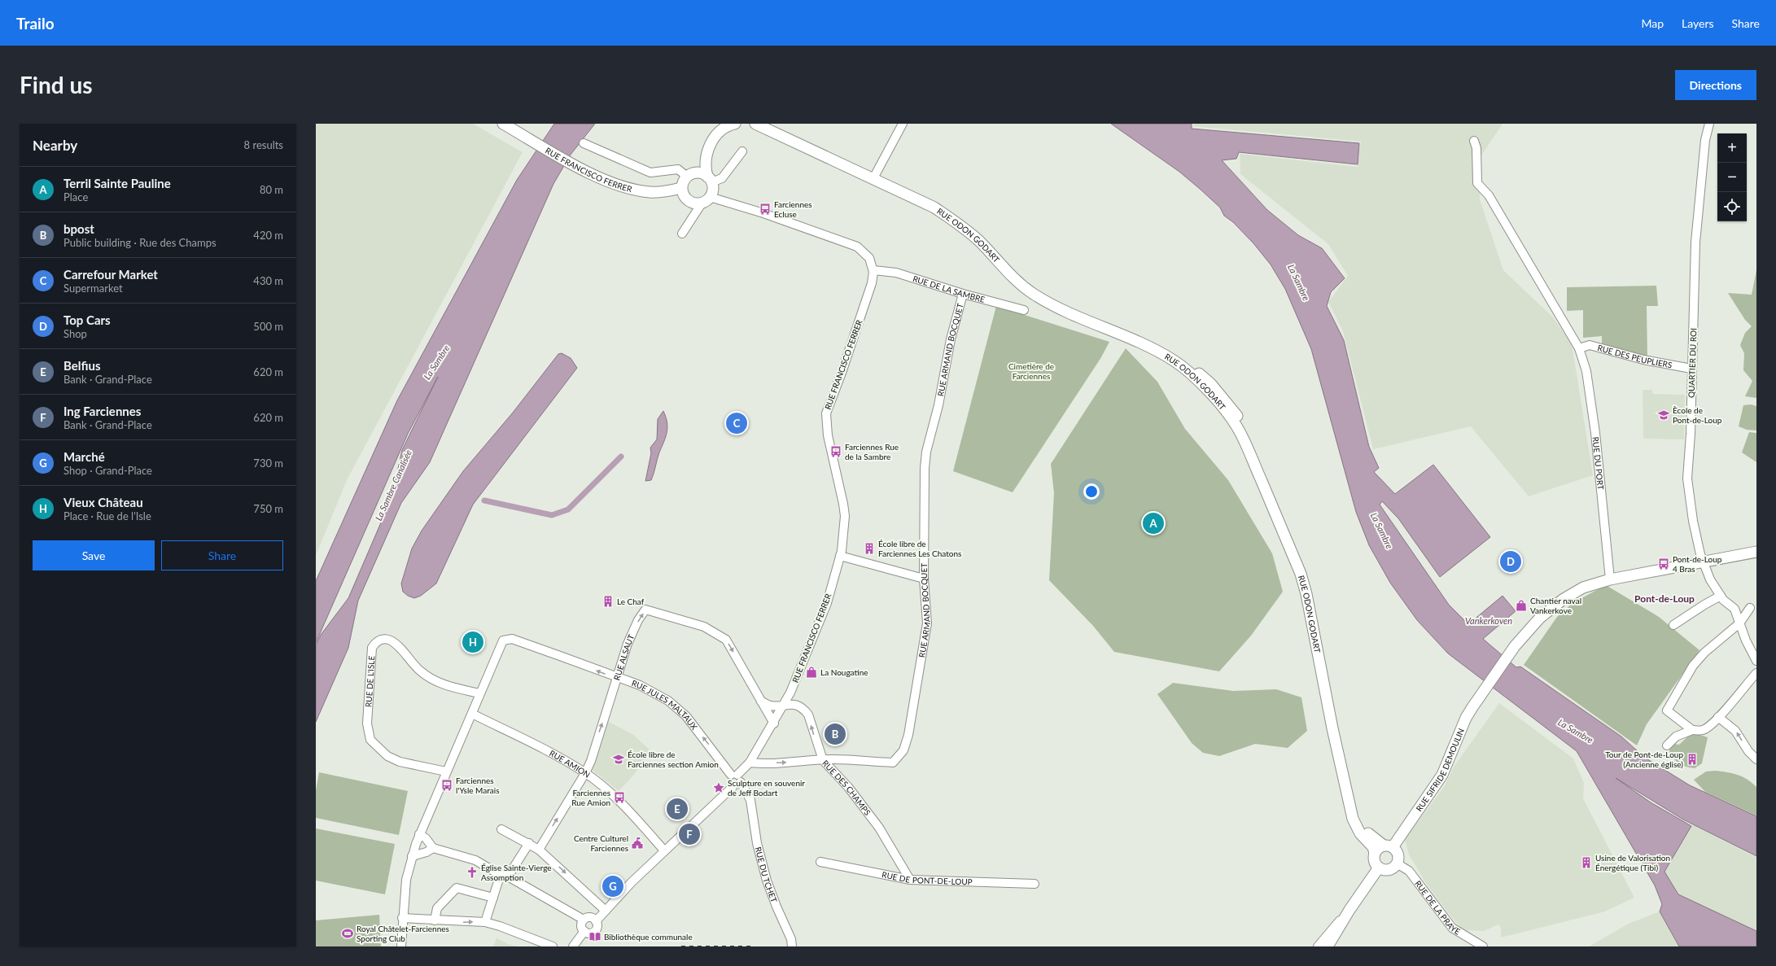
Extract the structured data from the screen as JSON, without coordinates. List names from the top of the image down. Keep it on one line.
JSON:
{"streets":{"main road":["RUE FRANCISCO FERRER","RUE ODON GODART","RUE SIFRIDE DEMOULIN"],"street":["RUE DE LA SAMBRE","RUE ARMAND BOCQUET","RUE DES PEUPLIERS","QUARTIER DU ROI","RUE DU PORT","RUE ALSAUT","RUE DE L'ISLE","RUE JULES MALTAUX","RUE AMION","RUE DES CHAMPS","RUE DU TCHET","RUE DE PONT-DE-LOUP","RUE DE LA PRAYE"]},"crossings":[["RUE FRANCISCO FERRER","RUE DE LA SAMBRE"],["RUE FRANCISCO FERRER","RUE ARMAND BOCQUET"],["RUE FRANCISCO FERRER","RUE ALSAUT"],["RUE FRANCISCO FERRER","RUE JULES MALTAUX"],["RUE FRANCISCO FERRER","RUE AMION"],["RUE FRANCISCO FERRER","RUE DES CHAMPS"],["RUE FRANCISCO FERRER","RUE DU TCHET"],["RUE ODON GODART","RUE SIFRIDE DEMOULIN"],["RUE ODON GODART","RUE DE LA PRAYE"],["RUE DE LA SAMBRE","RUE ARMAND BOCQUET"],["RUE ARMAND BOCQUET","RUE DES CHAMPS"],["RUE DES PEUPLIERS","QUARTIER DU ROI"],["RUE DES PEUPLIERS","RUE DU PORT"],["QUARTIER DU ROI","RUE SIFRIDE DEMOULIN"],["RUE DU PORT","RUE SIFRIDE DEMOULIN"],["RUE ALSAUT","RUE JULES MALTAUX"],["RUE ALSAUT","RUE AMION"],["RUE DE L'ISLE","RUE JULES MALTAUX"],["RUE JULES MALTAUX","RUE DU TCHET"],["RUE SIFRIDE DEMOULIN","RUE DE LA PRAYE"],["RUE DES CHAMPS","RUE DE PONT-DE-LOUP"]],"districts":["Pont-de-Loup"],"water":["La Sambre","La Sambre Canalisée","Vankerkoven"],"parks":["Cimetière de Farciennes"],"places":{"bus stop":["Farciennes Ecluse","Farciennes Rue de la Sambre","Pont-de-Loup 4 Bras","Farciennes l'Ysle Marais","Farciennes Rue Amion"],"school or university":["Ècole de Pont-de-Loup","École libre de Farciennes section Amion"],"building":["École libre de Farciennes Les Chatons","Le Chaf","Tour de Pont-de-Loup (Ancienne église)","Usine de Valorisation Énergétique (Tibi)"],"shop":["Chantier naval Vankerkove","La Nougatine"],"place":["Sculpture en souvenir de Jeff Bodart"],"public building":["Centre Culturel Farciennes"],"church":["Église Sainte-Vierge Assomption"],"sports":["Royal Châtelet-Farciennes Sporting Club"],"library":["Bibliothèque communale"]},"page":{"header":"Trailo","nav":["Map","Layers","Share"],"buttons":["Directions",["Save","Share"]],"title":"Find us","heading":["Nearby","8 results"],"map_buttons":["+","−"],"list":[{"mark":"A","name":"Terril Sainte Pauline","note":"Place","value":"80 m"},{"mark":"B","name":"bpost","note":"Public building · Rue des Champs","value":"420 m"},{"mark":"C","name":"Carrefour Market","note":"Supermarket","value":"430 m"},{"mark":"D","name":"Top Cars","note":"Shop","value":"500 m"},{"mark":"E","name":"Belfius","note":"Bank · Grand-Place","value":"620 m"},{"mark":"F","name":"Ing Farciennes","note":"Bank · Grand-Place","value":"620 m"},{"mark":"G","name":"Marché","note":"Shop · Grand-Place","value":"730 m"},{"mark":"H","name":"Vieux Château","note":"Place · Rue de l'Isle","value":"750 m"}],"pins":["C","A","D","H","B","E","F","G"]}}
